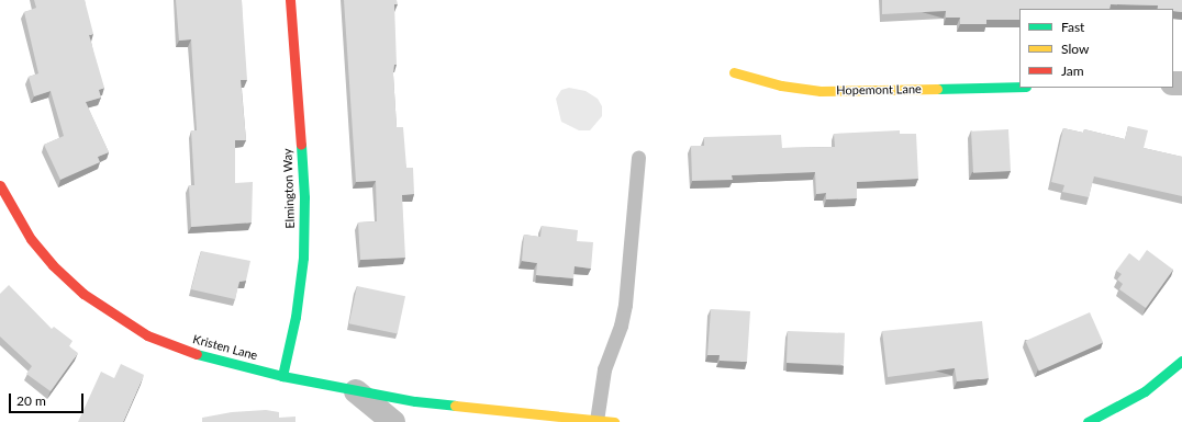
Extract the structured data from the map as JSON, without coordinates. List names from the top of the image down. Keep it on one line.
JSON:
{"streets":{"street":["Hopemont Lane","Elmington Way","Kristen Lane"]},"crossings":[["Elmington Way","Kristen Lane"]],"legend":["Fast","Slow","Jam"],"scale_bar":"20 m"}
